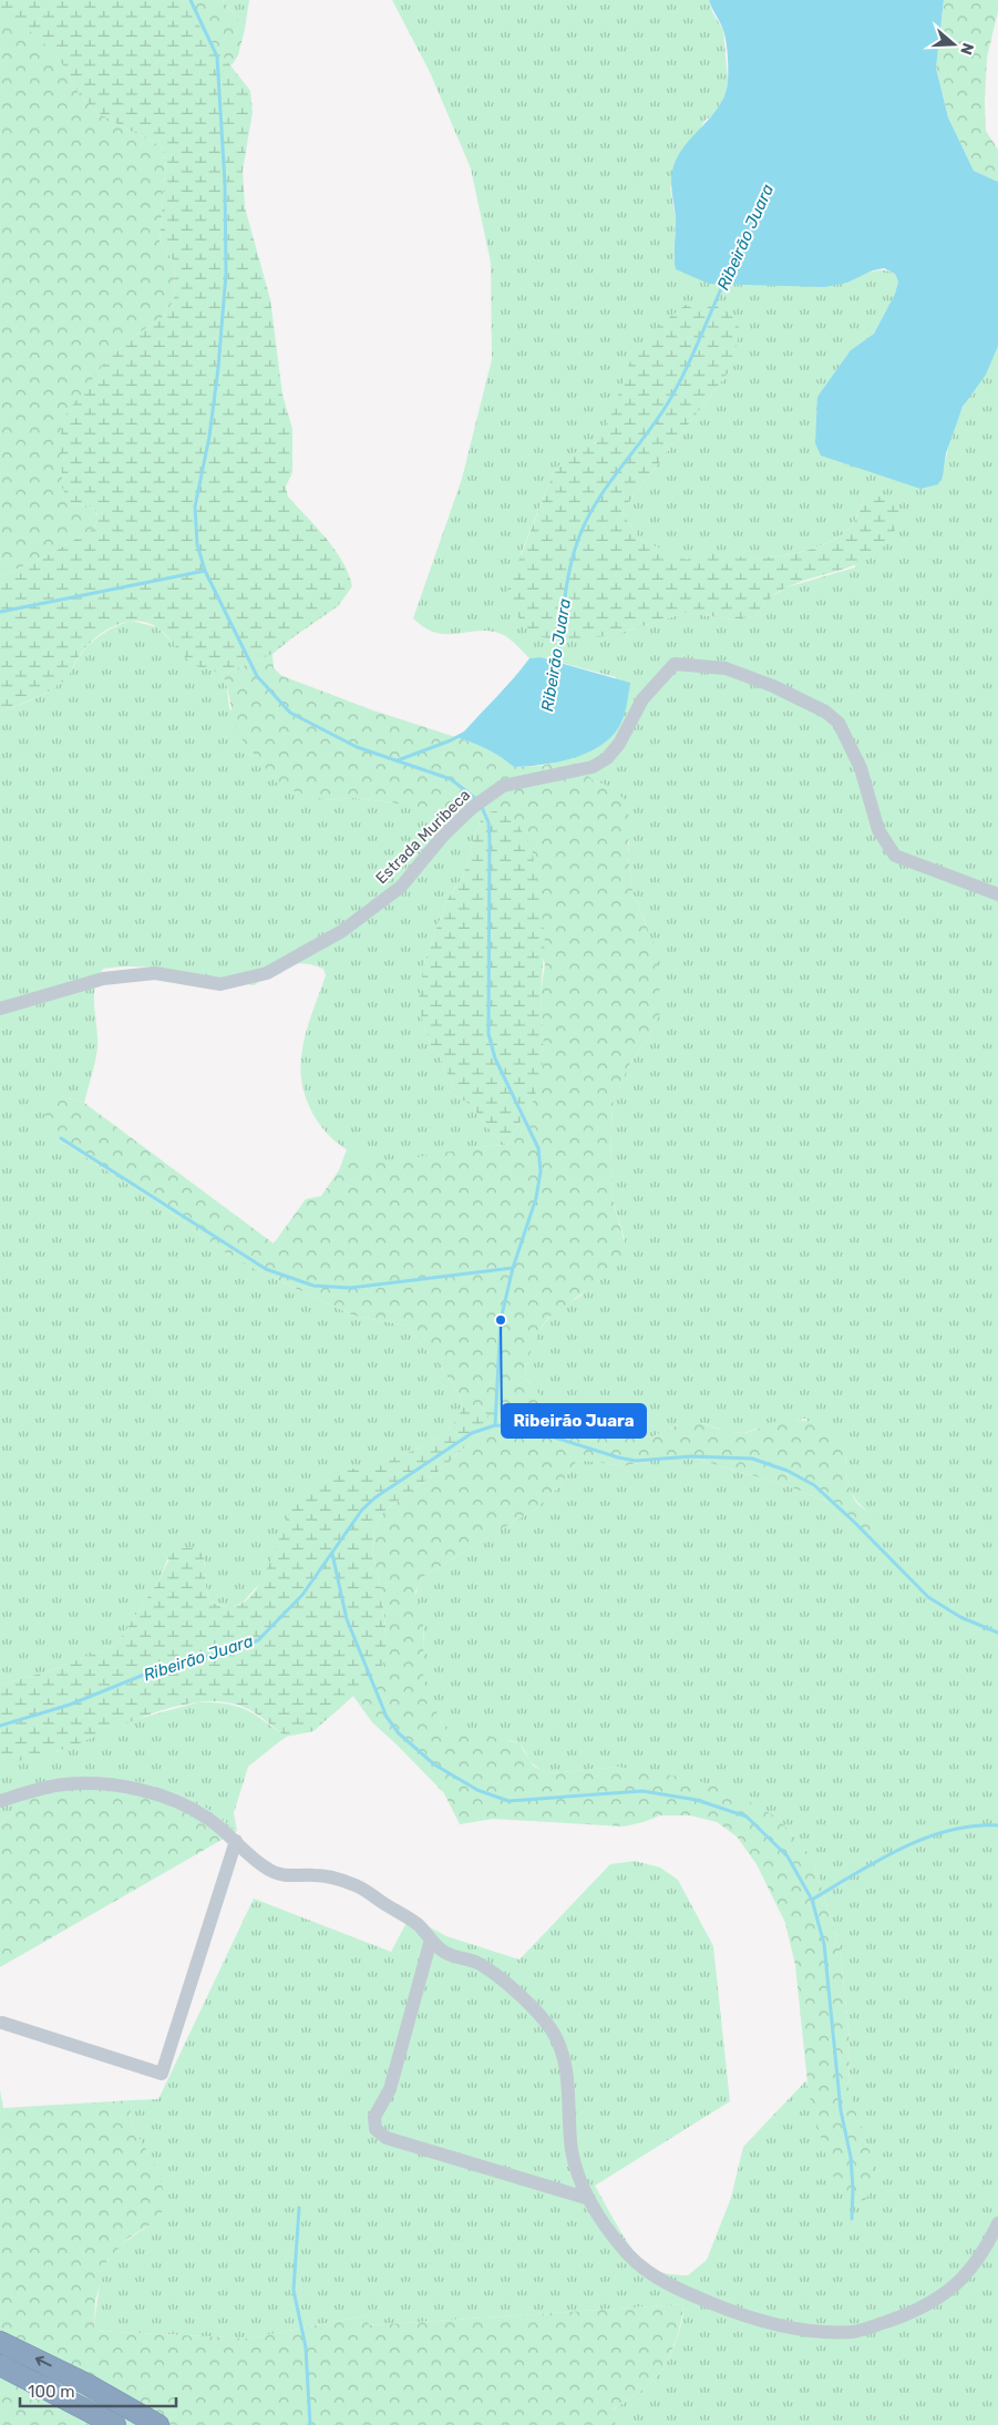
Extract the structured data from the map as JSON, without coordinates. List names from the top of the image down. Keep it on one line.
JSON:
{"streets":{"street":["Estrada Muribeca"]},"water":["Ribeirão Juara"],"places":["Ribeirão Juara"],"scale_bar":"100 m","north":"right"}
